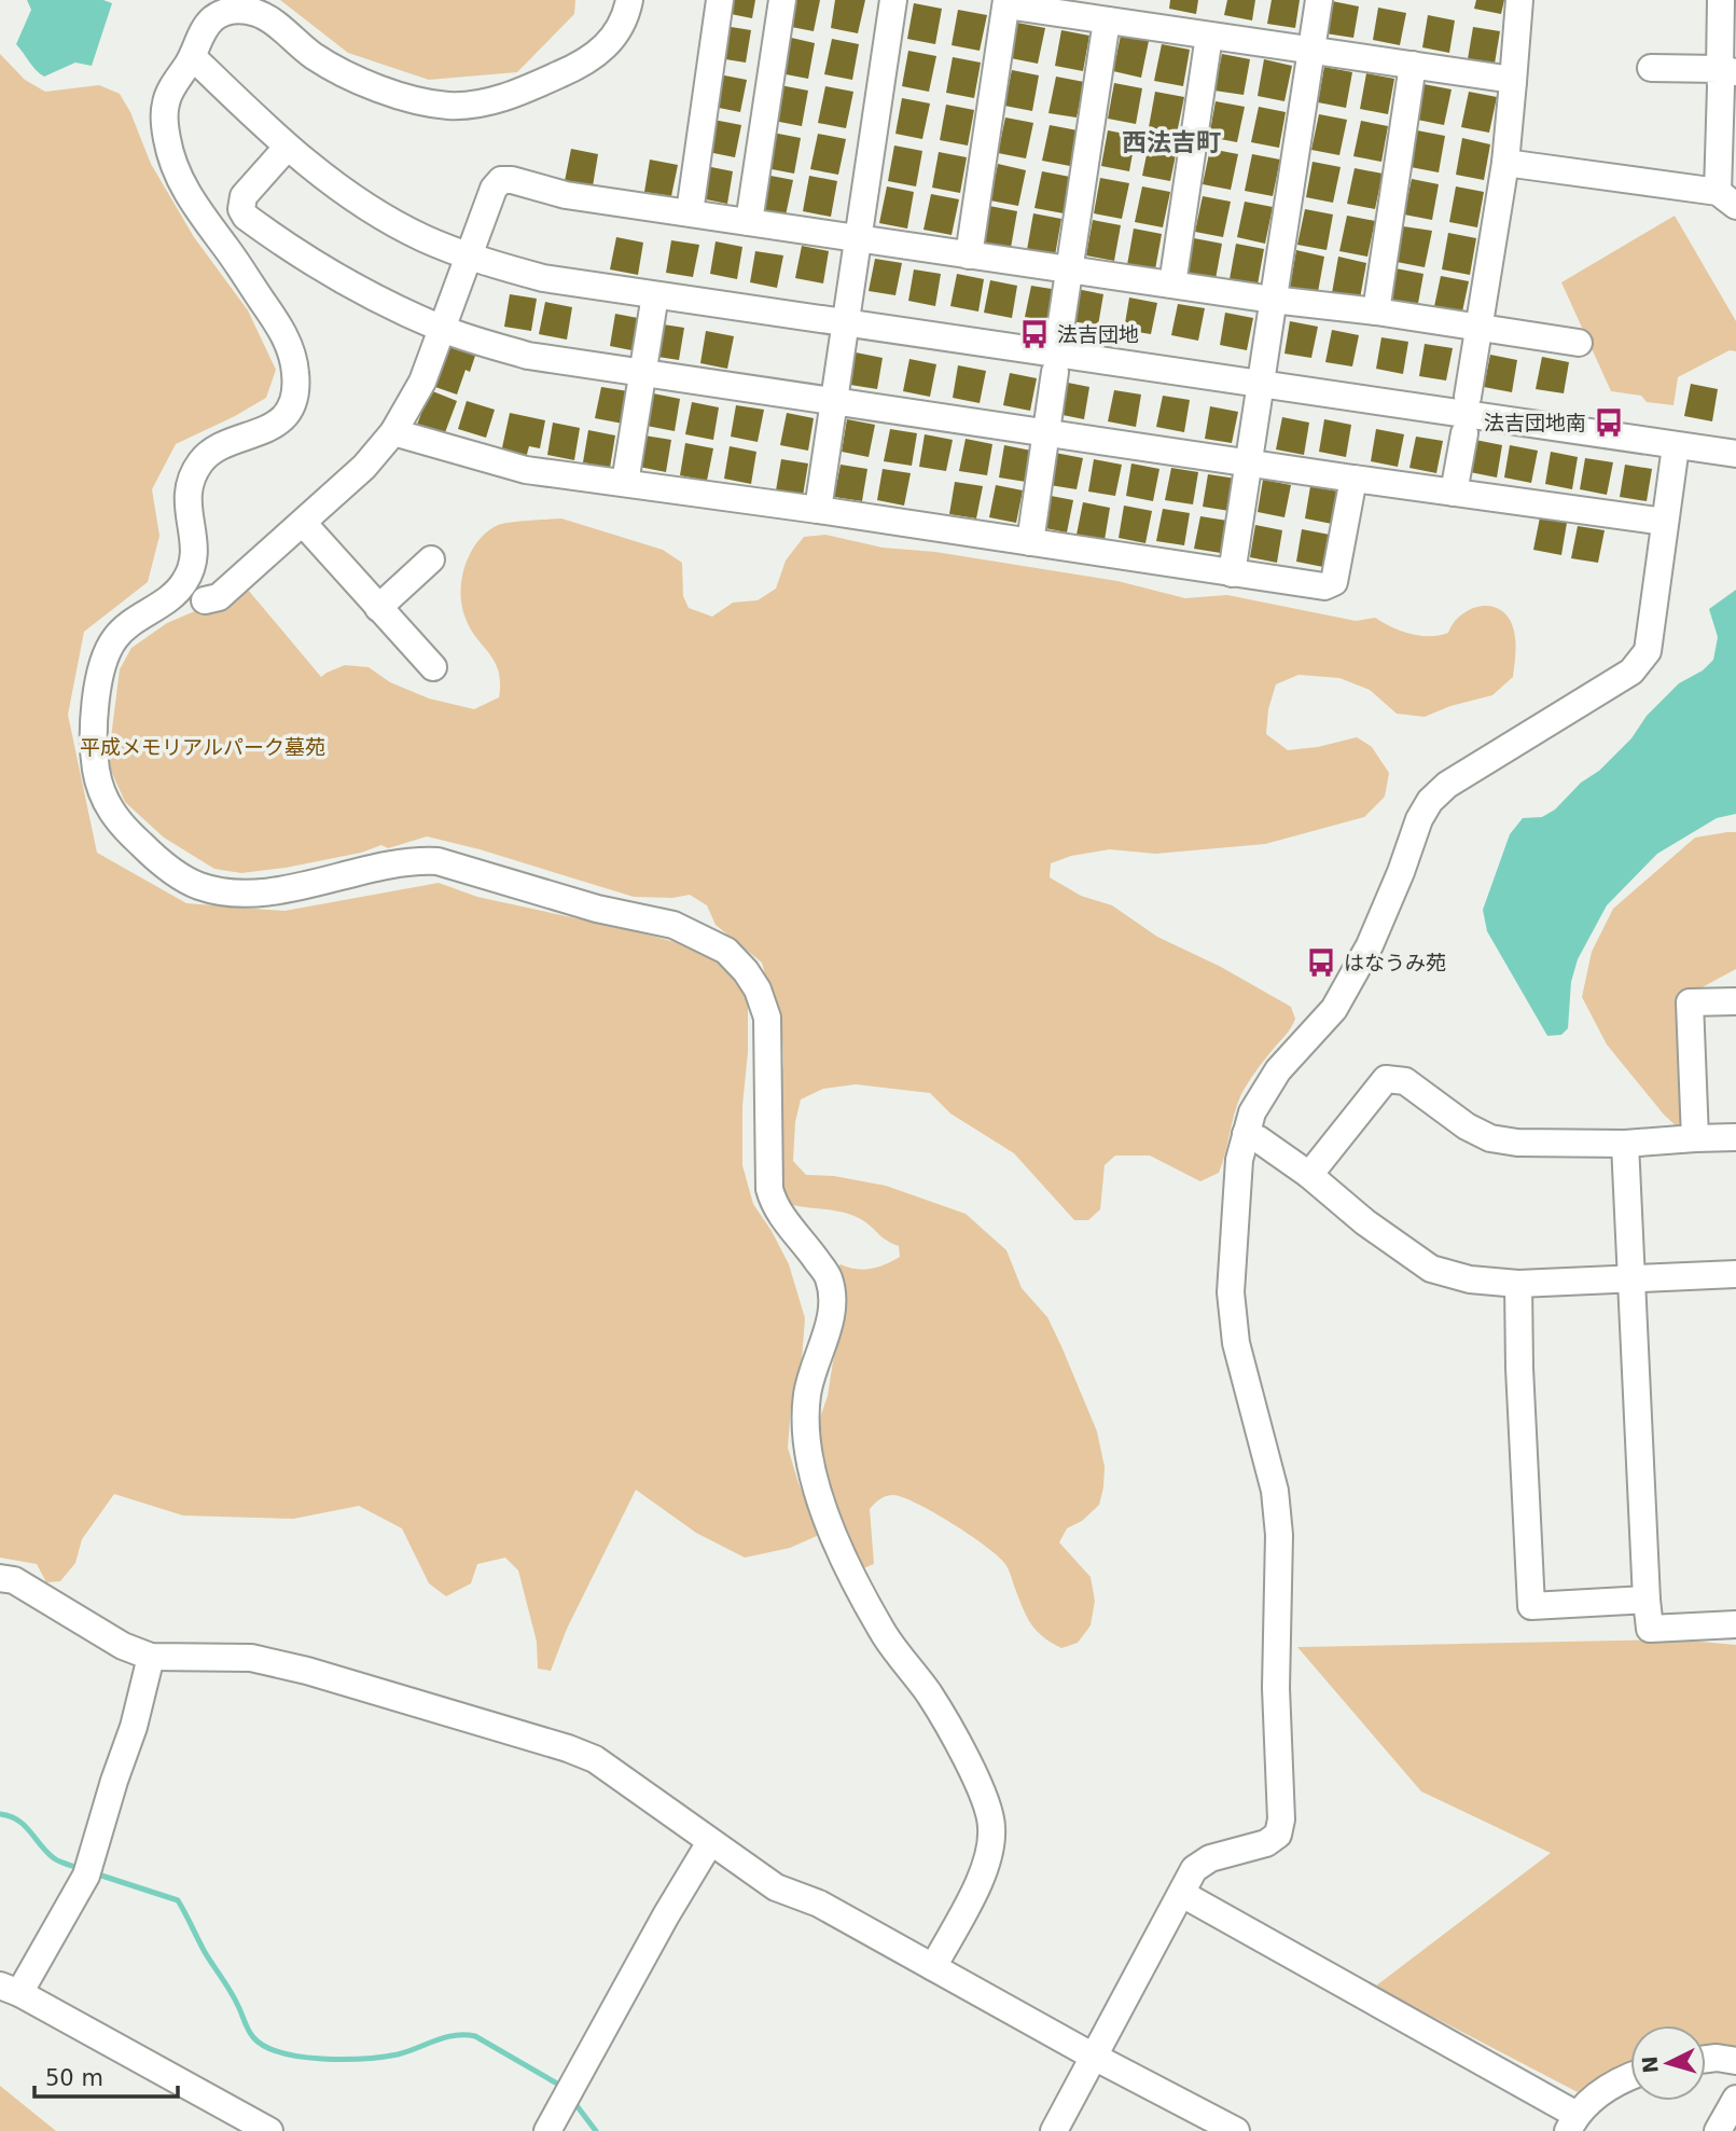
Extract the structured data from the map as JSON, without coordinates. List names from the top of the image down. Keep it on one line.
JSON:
{"districts":["西法吉町"],"parks":["平成メモリアルパーク墓苑"],"places":{"bus stop":["法吉団地","法吉団地南","はなうみ苑"]},"scale_bar":"50 m","north":"left"}
